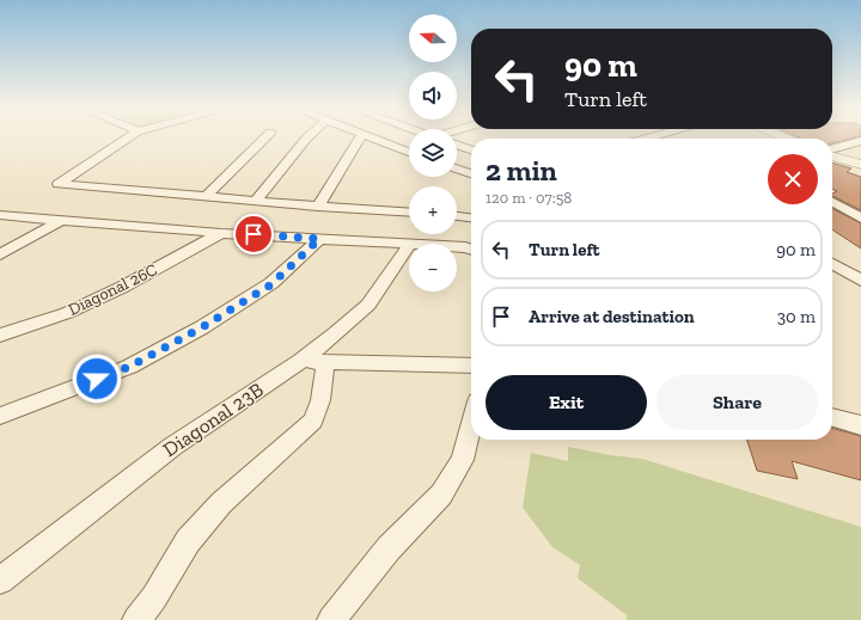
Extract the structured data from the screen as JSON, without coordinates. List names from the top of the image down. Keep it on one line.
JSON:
{"streets":{"street":["Diagonal 26C","Diagonal 23B"]},"north":"left","page":{"map_buttons":["+","−"],"turn":["90 m","Turn left"],"heading":["2 min","120 m · 07:58"],"list":[{"name":"Turn left","value":"90 m"},{"name":"Arrive at destination","value":"30 m"}],"buttons":["Exit","Share"]}}
